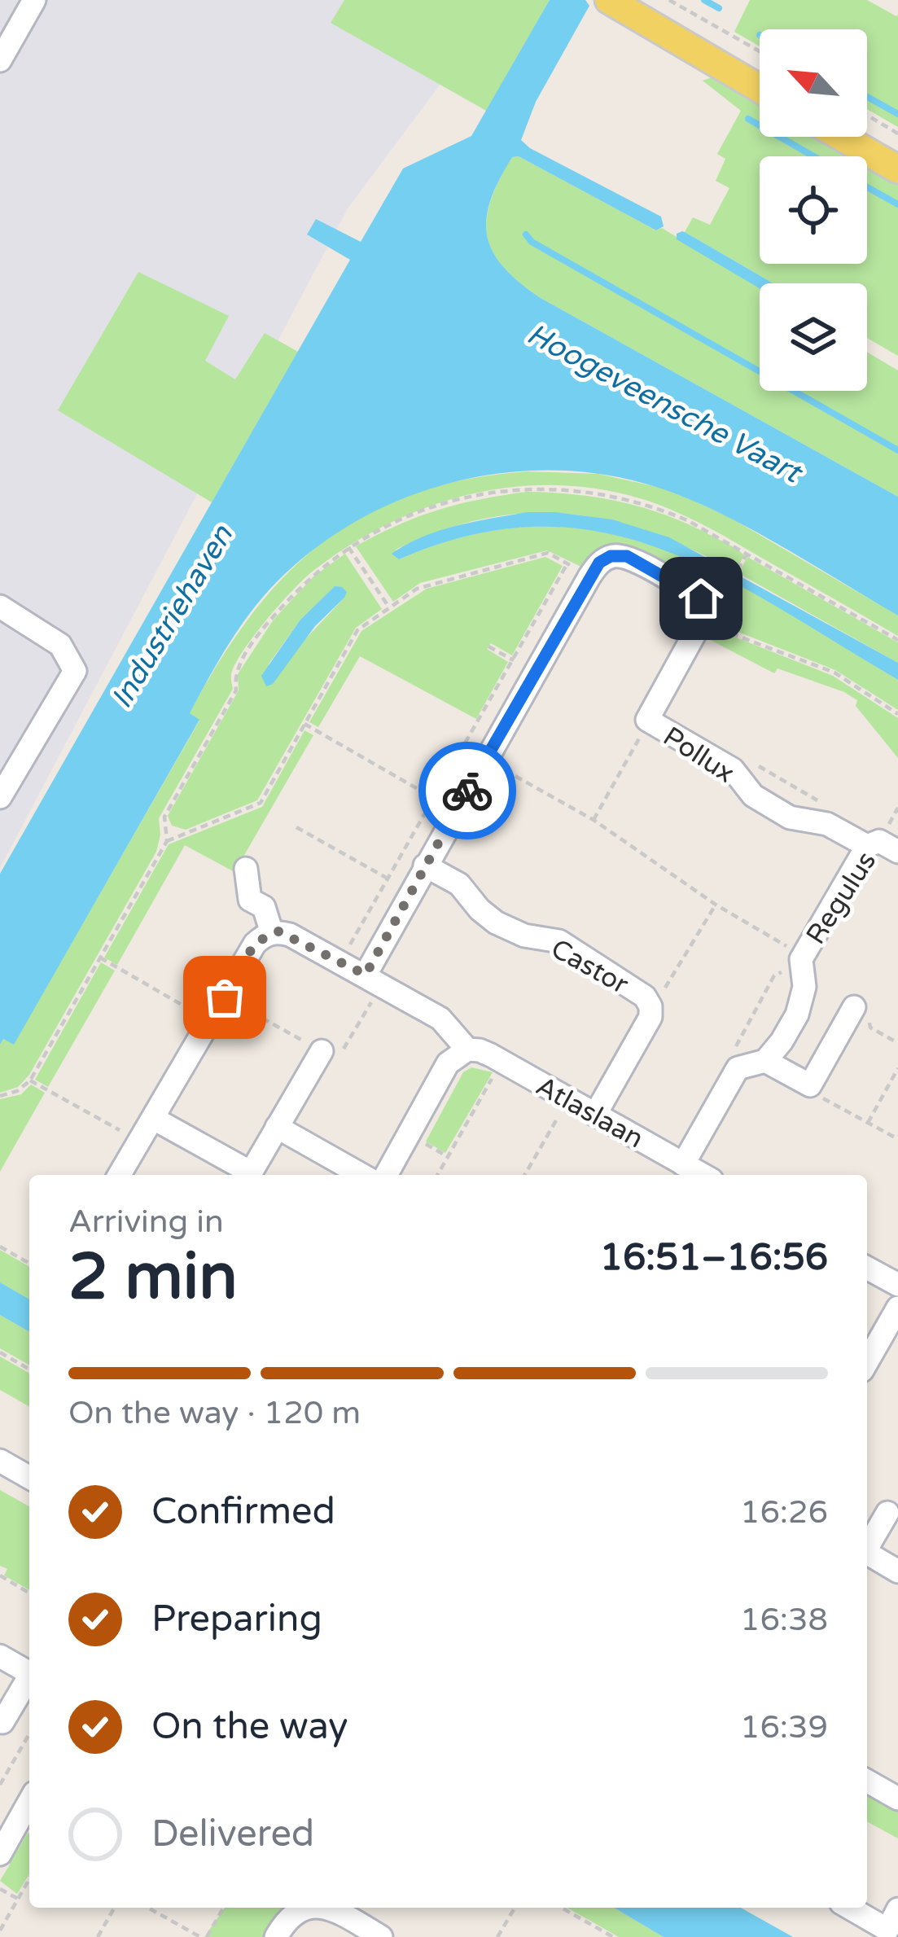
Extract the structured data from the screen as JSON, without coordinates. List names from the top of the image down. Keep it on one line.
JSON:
{"streets":{"street":["Pollux","Regulus","Castor","Atlaslaan"]},"crossings":[["Pollux","Regulus"],["Castor","Atlaslaan"]],"water":["Hoogeveensche Vaart","Industriehaven"],"north":"top left","page":{"heading":["2 min","Arriving in","16:51–16:56"],"bar":"On the way · 120 m","list":[["Confirmed","16:26"],["Preparing","16:38"],["On the way","16:39"],"Delivered"]}}
